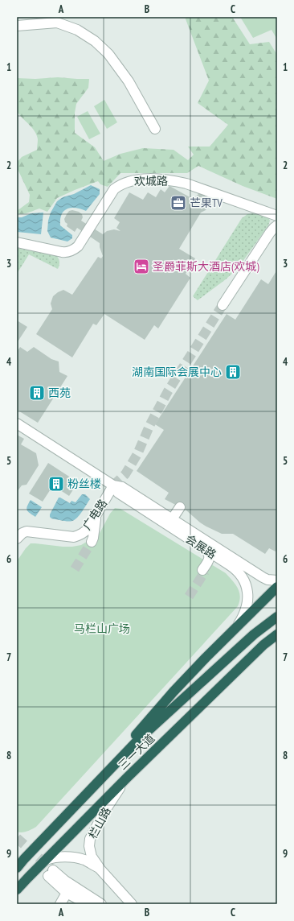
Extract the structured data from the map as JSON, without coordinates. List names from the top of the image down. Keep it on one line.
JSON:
{"streets":{"highway":["三一大道"],"street":["欢城路","广电路","会展路","栏山路"]},"crossings":[["广电路","会展路"],["三一大道","栏山路"]],"parks":["马栏山广场"],"places":{"office":["芒果TV"],"hotel":["圣爵菲斯大酒店(欢城)"],"building":["湖南国际会展中心","西苑","粉丝楼"]},"grid":{"columns":["A","B","C"],"rows":["1","2","3","4","5","6","7","8","9"]}}
